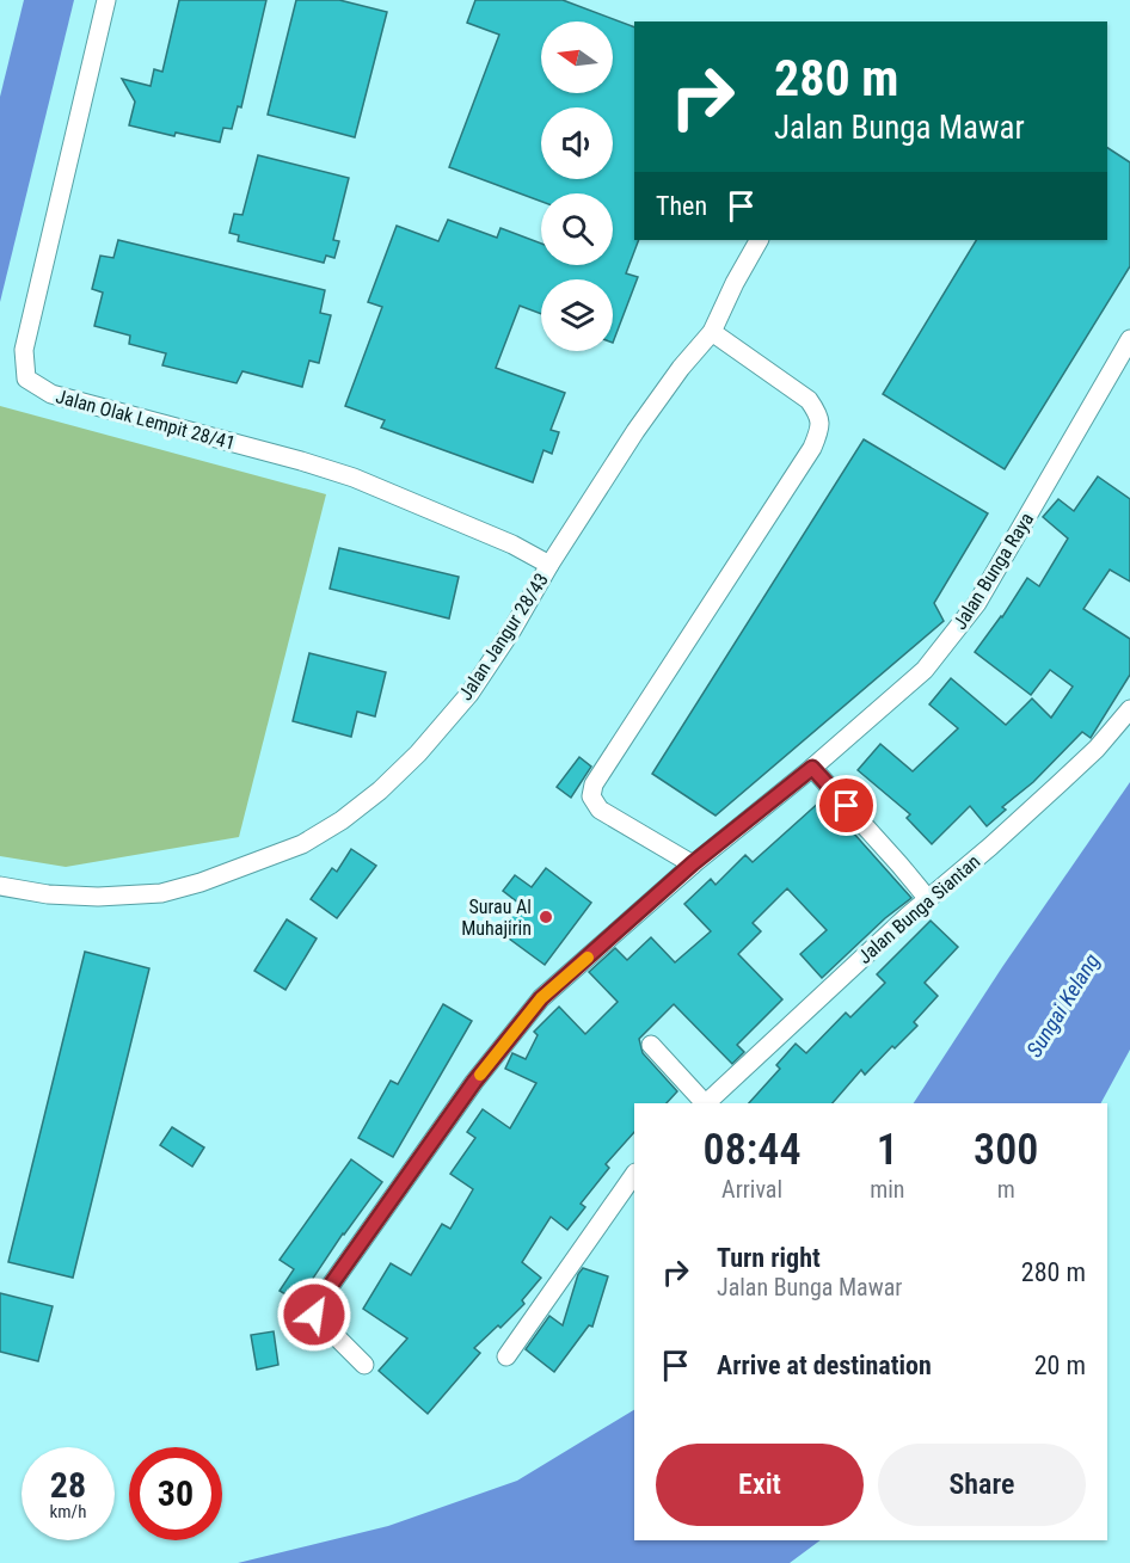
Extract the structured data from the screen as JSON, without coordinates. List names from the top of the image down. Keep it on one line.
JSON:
{"streets":{"street":["Jalan Olak Lempit 28/41","Jalan Bunga Raya","Jalan Jangur 28/43","Jalan Bunga Siantan"]},"crossings":[["Jalan Olak Lempit 28/41","Jalan Jangur 28/43"]],"water":["Sungai Kelang"],"places":["Surau Al Muhajirin"],"north":"left","page":{"turn":["280 m","Jalan Bunga Mawar"],"then":"Then","eta":["08:44","Arrival","1","min","300","m"],"list":[{"name":"Turn right","note":"Jalan Bunga Mawar","value":"280 m"},{"name":"Arrive at destination","value":"20 m"}],"buttons":["Exit","Share"],"speed":"28 km/h","limit":"30"}}
